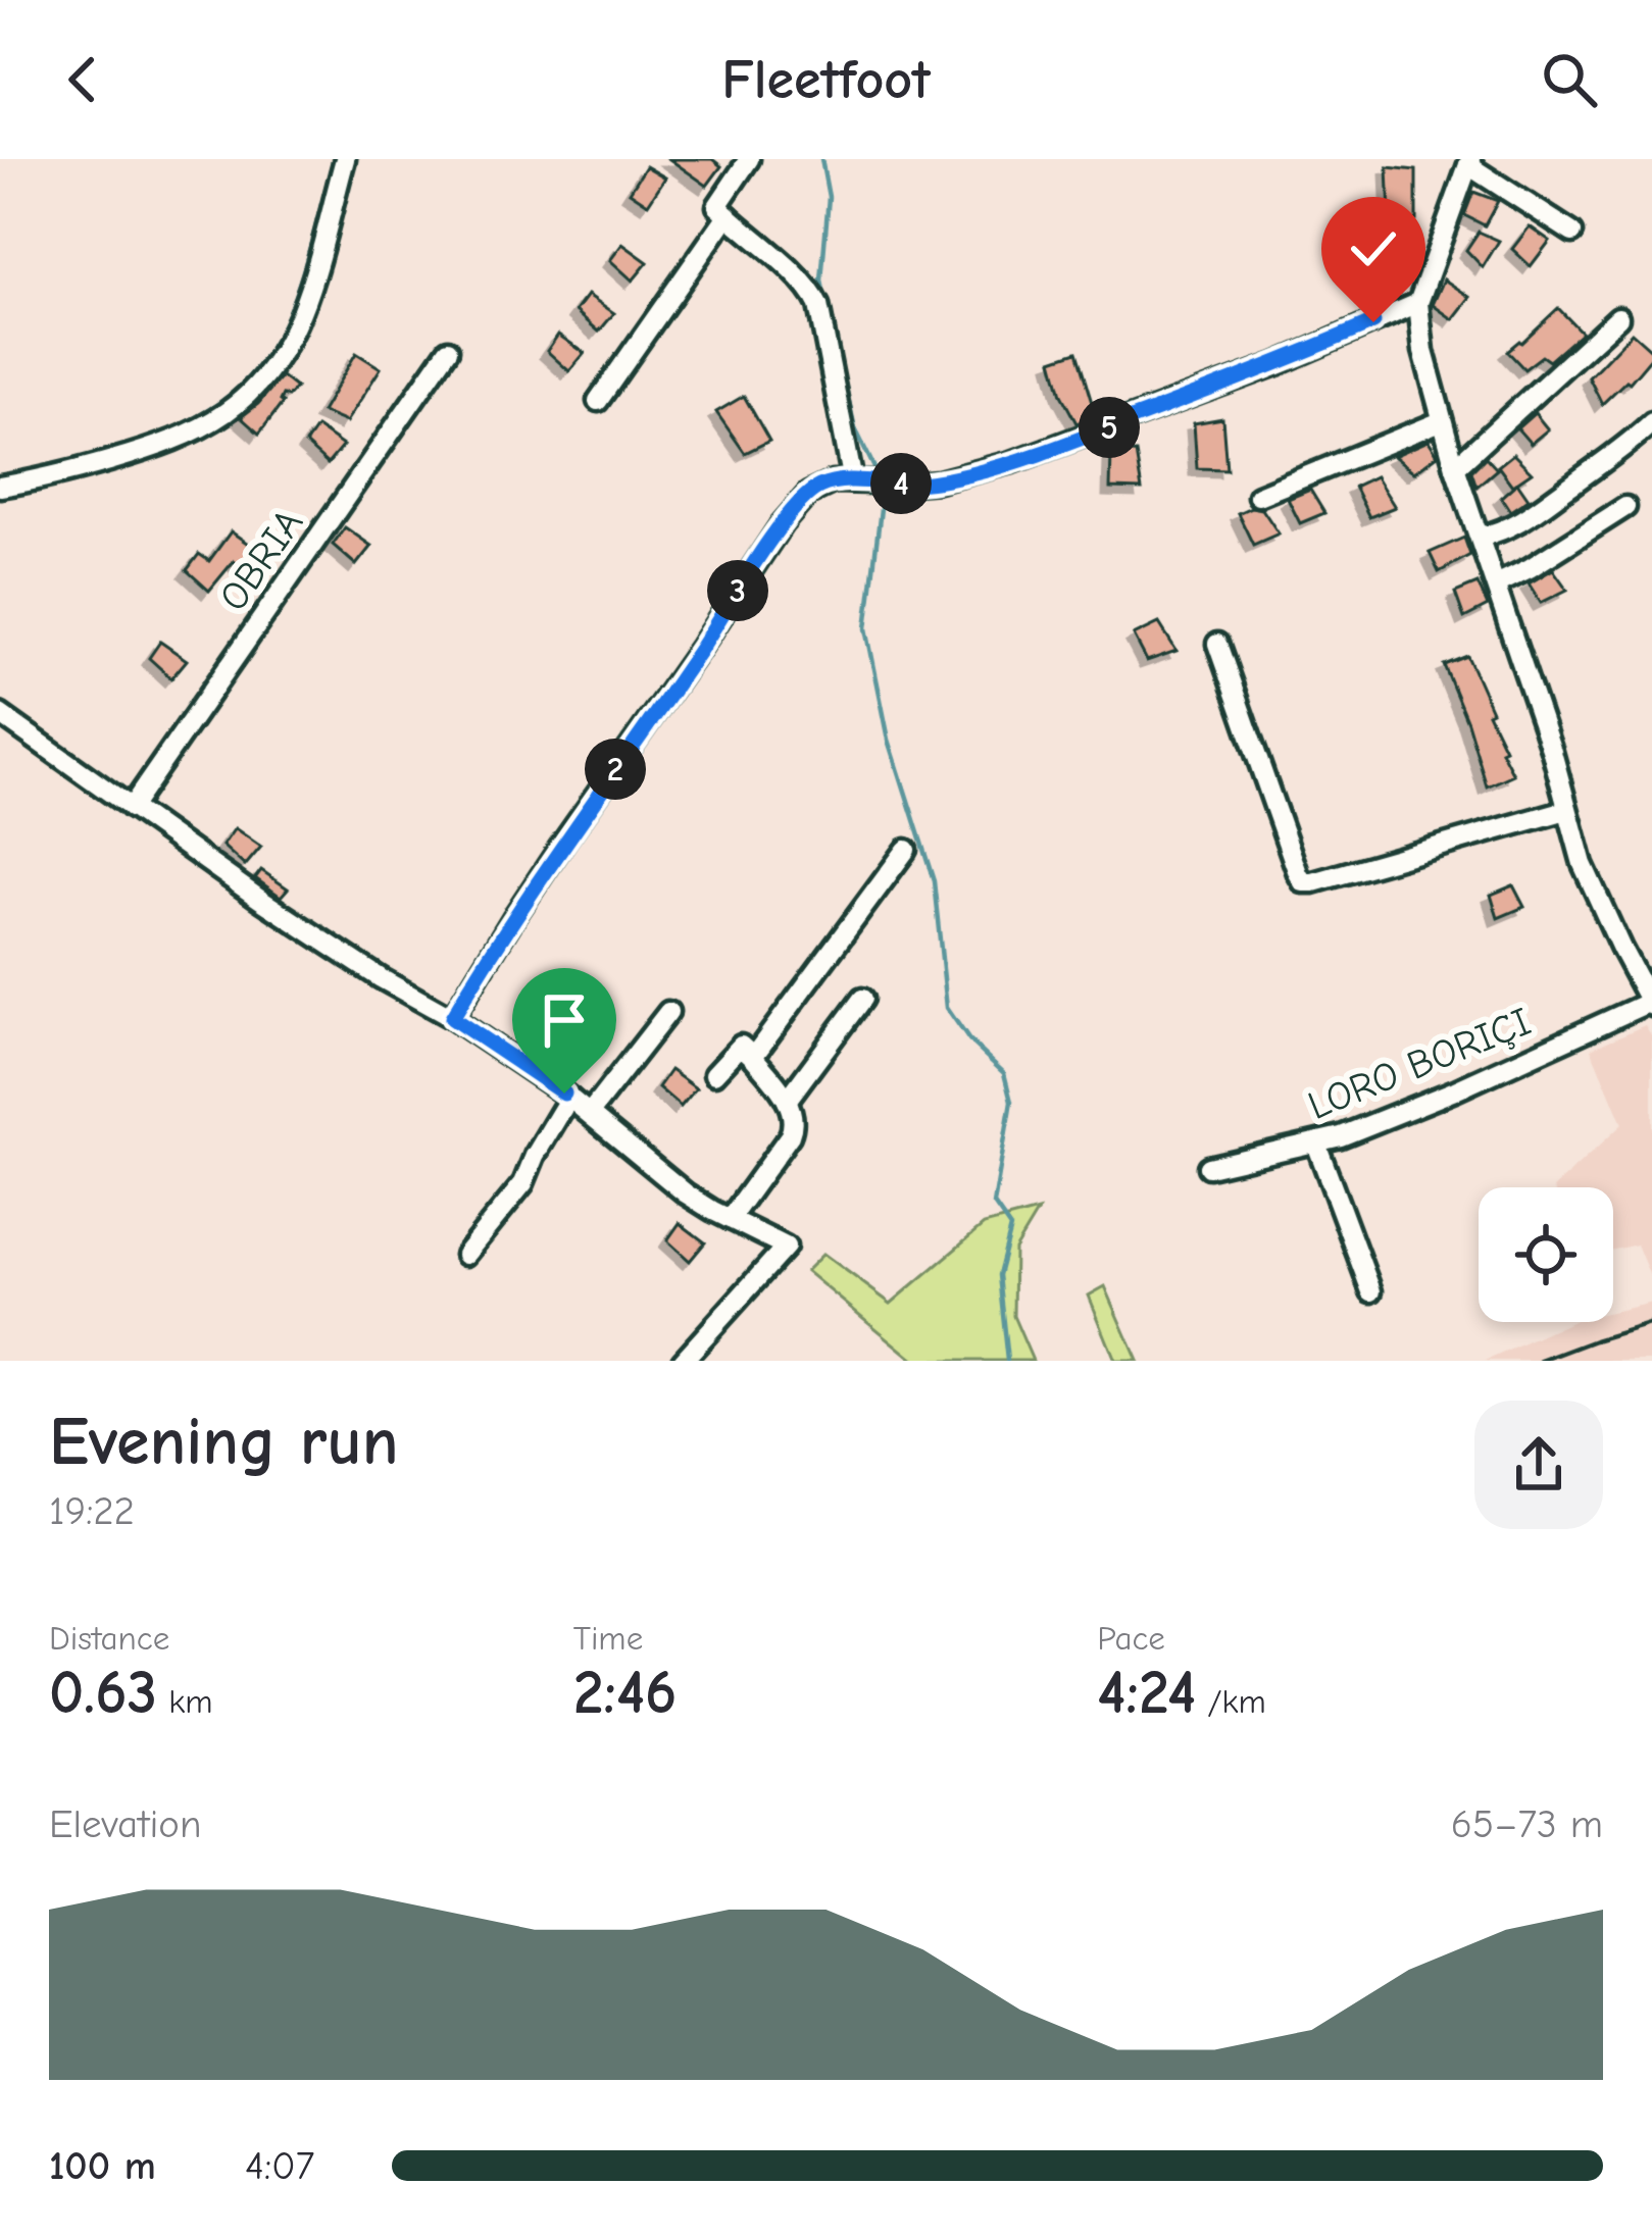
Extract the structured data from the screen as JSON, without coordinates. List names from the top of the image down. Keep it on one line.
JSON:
{"streets":{"street":["OBRIA","LORO BORIÇI"]},"page":{"header":"Fleetfoot","pins":["5","4","3","2"],"heading":["Evening run","19:22"],"stats":[["Distance","0.63 km"],["Time","2:46"],["Pace","4:24 /km"]],"chart":["Elevation","65–73 m"],"list":[{"name":"100 m","note":"4:07"}]}}
